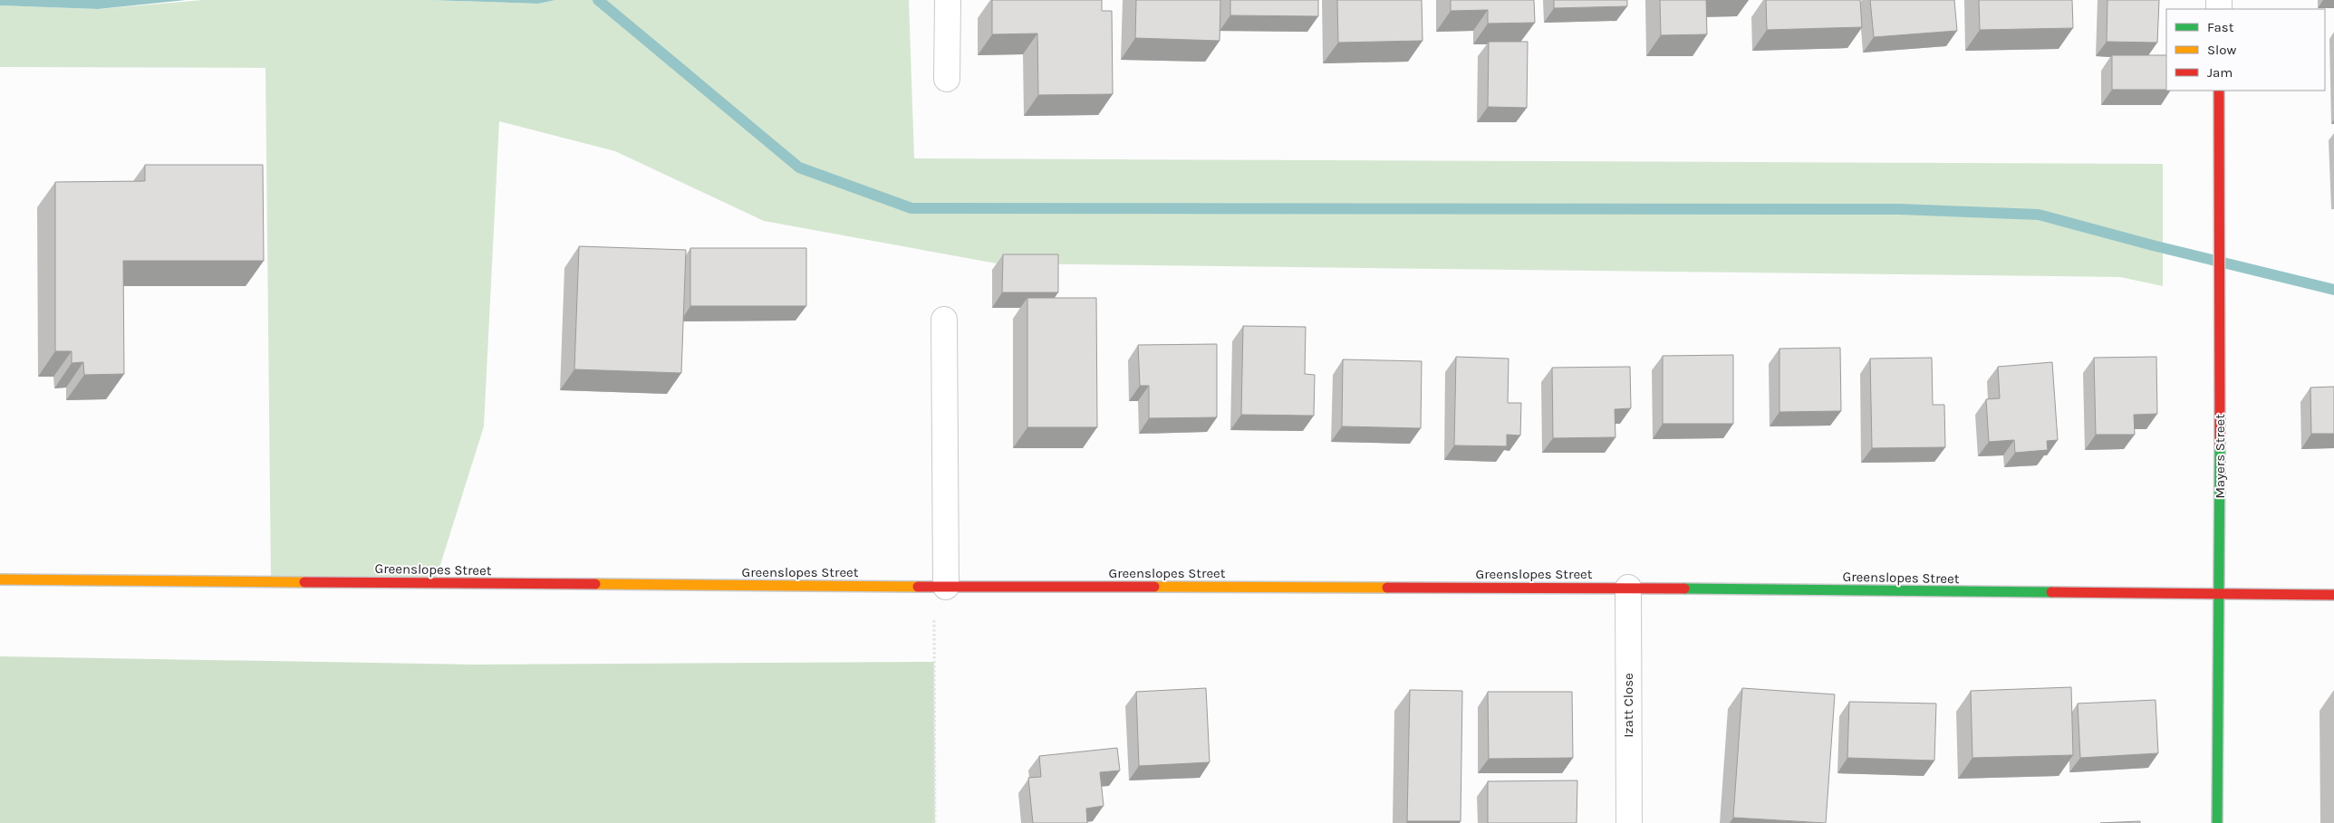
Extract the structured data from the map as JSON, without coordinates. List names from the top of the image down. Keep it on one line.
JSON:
{"streets":{"street":["Mayers Street","Greenslopes Street","Izatt Close"]},"crossings":[["Mayers Street","Greenslopes Street"],["Greenslopes Street","Izatt Close"]],"legend":["Fast","Slow","Jam"]}
